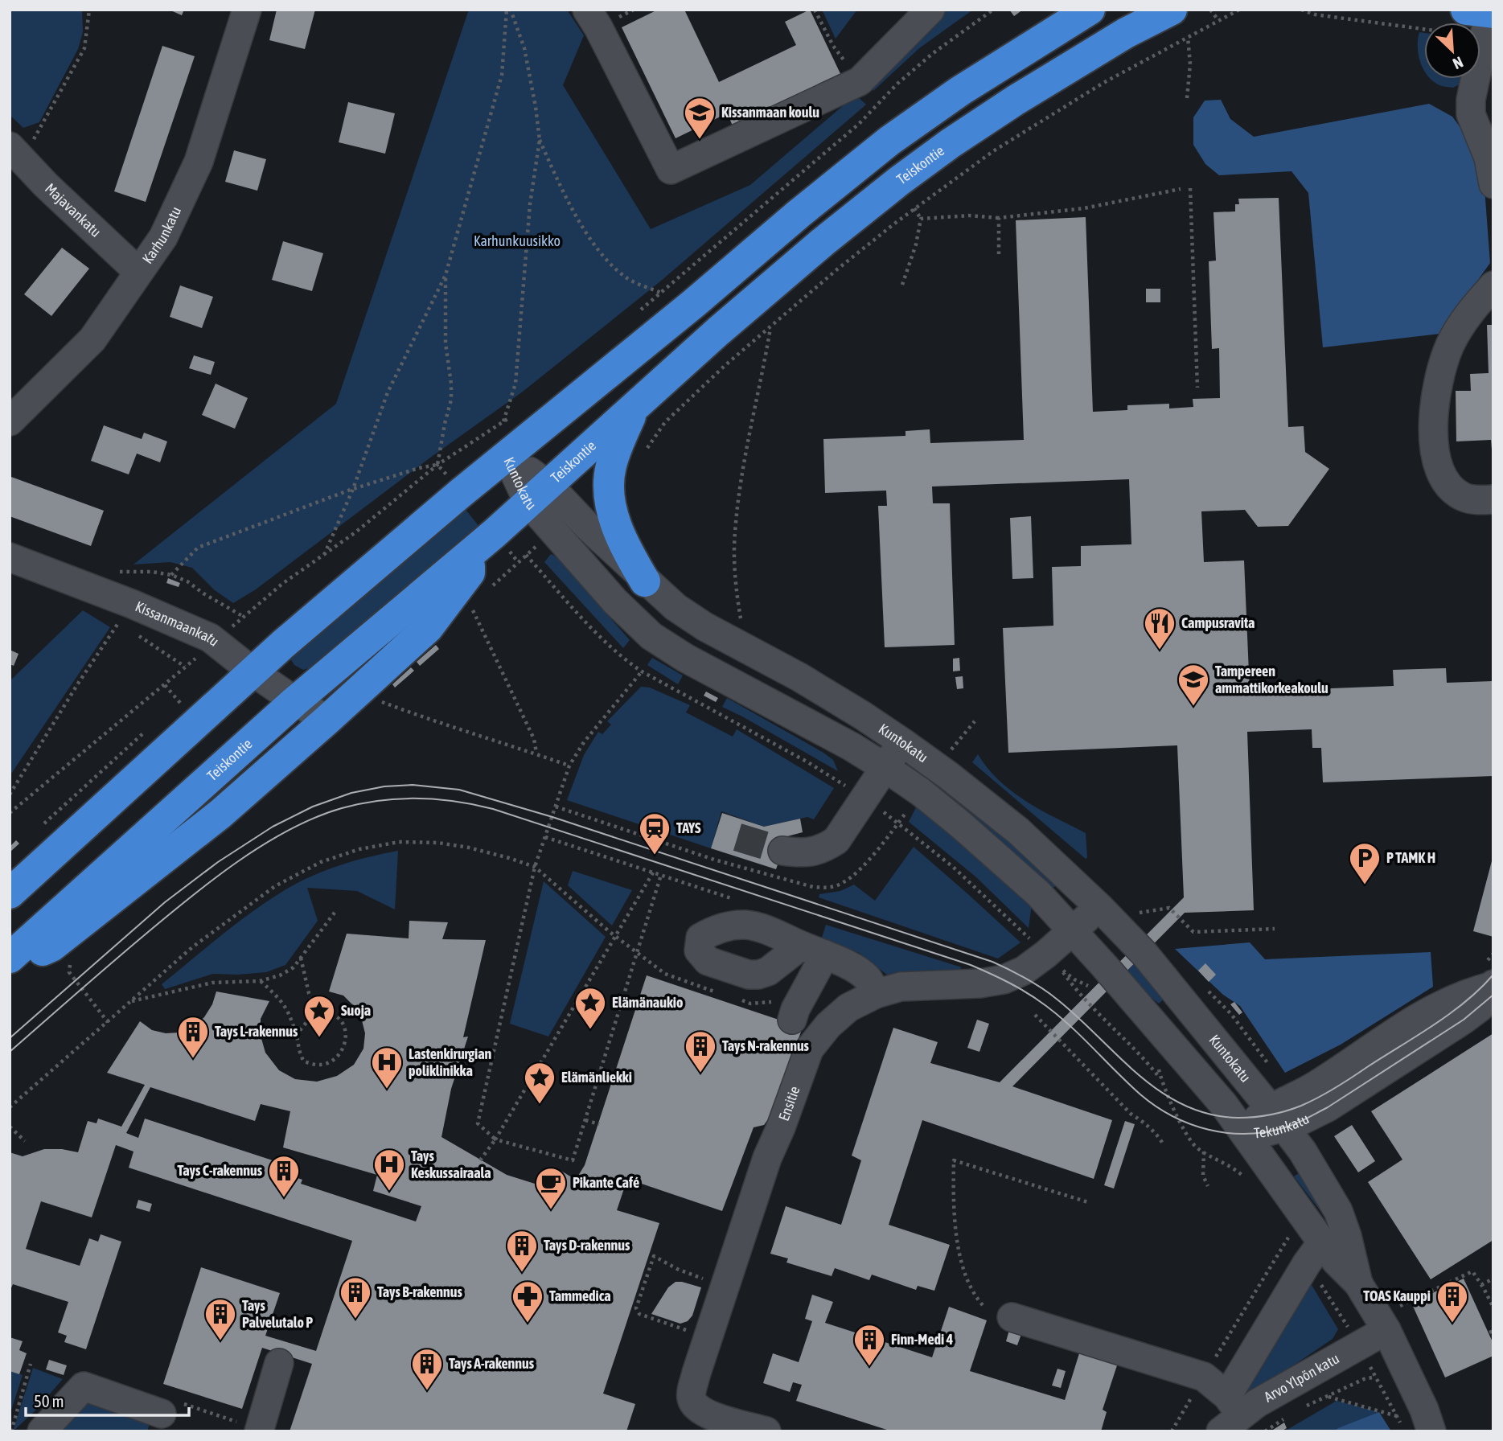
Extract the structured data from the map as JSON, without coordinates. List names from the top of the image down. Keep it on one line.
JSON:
{"streets":{"highway":["Teiskontie"],"street":["Majavankatu","Karhunkatu","Kuntokatu","Kissanmaankatu","Ensitie","Tekunkatu","Arvo Ylpön katu"]},"crossings":[["Teiskontie","Kuntokatu"],["Teiskontie","Kissanmaankatu"],["Majavankatu","Karhunkatu"],["Kuntokatu","Ensitie"],["Kuntokatu","Tekunkatu"],["Kuntokatu","Arvo Ylpön katu"]],"parks":["Karhunkuusikko"],"places":{"school or university":["Kissanmaan koulu","Tampereen ammattikorkeakoulu"],"restaurant":["Campusravita"],"station":["TAYS"],"parking":["P TAMK H"],"place":["Elämänaukio","Suoja","Elämänliekki"],"building":["Tays L-rakennus","Tays N-rakennus","Tays C-rakennus","Tays D-rakennus","Tays B-rakennus","TOAS Kauppi","Tays Palvelutalo P","Finn-Medi 4","Tays A-rakennus"],"hospital":["Lastenkirurgian poliklinikka","Tays Keskussairaala"],"cafe":["Pikante Café"],"pharmacy":["Tammedica"]},"scale_bar":"50 m","north":"bottom right"}
